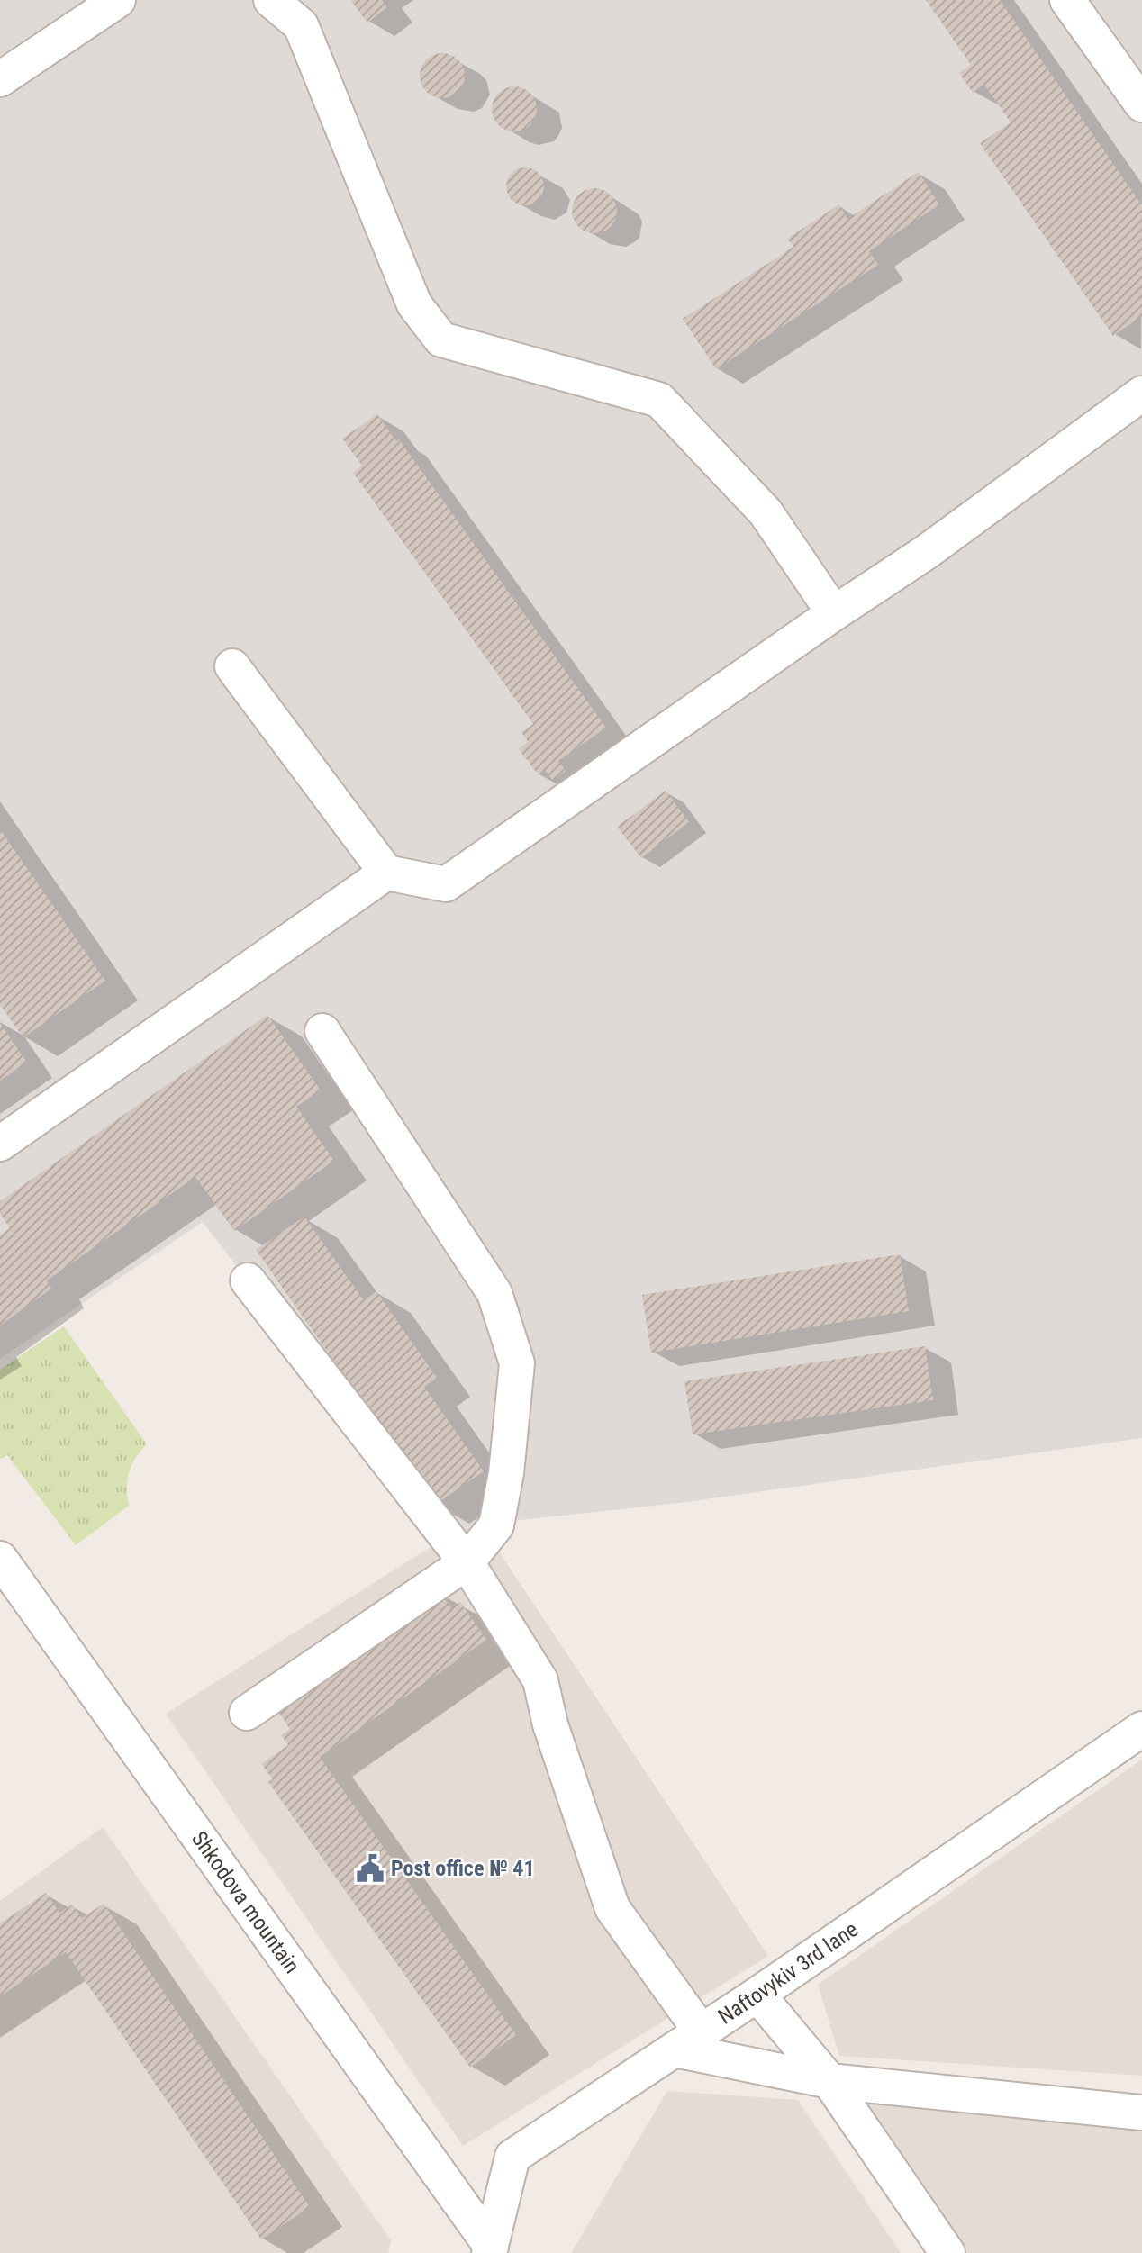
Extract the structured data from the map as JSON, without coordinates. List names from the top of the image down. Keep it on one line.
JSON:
{"streets":{"street":["Shkodova mountain","Naftovykiv 3rd lane"]},"crossings":[["Shkodova mountain","Naftovykiv 3rd lane"]],"places":{"public building":["Post office № 41"]}}
